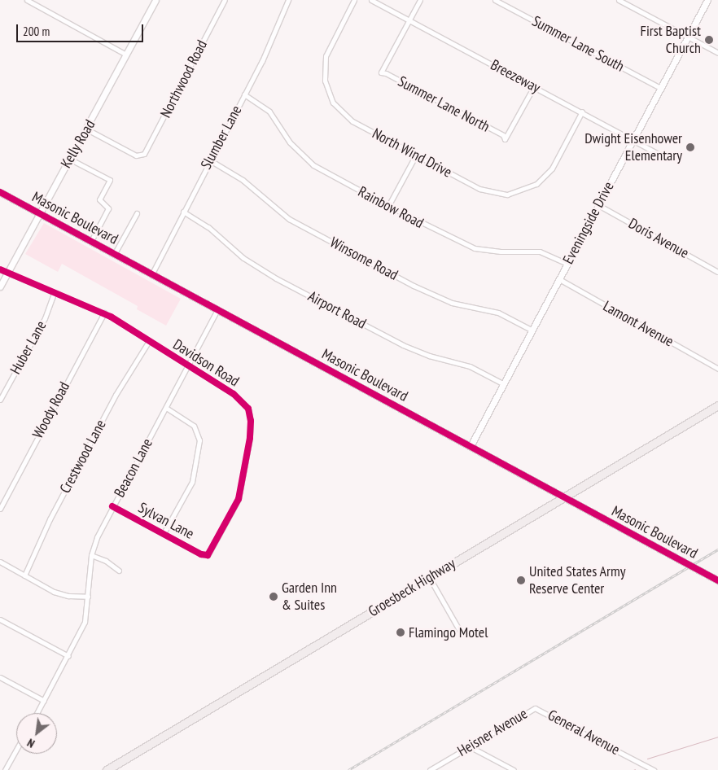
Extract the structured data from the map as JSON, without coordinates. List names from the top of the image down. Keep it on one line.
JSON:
{"streets":{"main road":["Groesbeck Highway"],"street":["Summer Lane South","Breezeway","Northwood Road","Summer Lane North","Slumber Lane","Kelly Road","North Wind Drive","Rainbow Road","Masonic Boulevard","Eveningside Drive","Doris Avenue","Winsome Road","Airport Road","Lamont Avenue","Huber Lane","Davidson Road","Woody Road","Crestwood Lane","Beacon Lane","Sylvan Lane","Heisner Avenue","General Avenue"]},"crossings":[["Summer Lane South","Eveningside Drive"],["Breezeway","Summer Lane North"],["Breezeway","North Wind Drive"],["Breezeway","Eveningside Drive"],["Northwood Road","Kelly Road"],["Slumber Lane","Rainbow Road"],["Slumber Lane","Masonic Boulevard"],["Slumber Lane","Winsome Road"],["Slumber Lane","Airport Road"],["Kelly Road","Masonic Boulevard"],["Kelly Road","Davidson Road"],["Rainbow Road","Eveningside Drive"],["Masonic Boulevard","Eveningside Drive"],["Masonic Boulevard","Beacon Lane"],["Masonic Boulevard","Groesbeck Highway"],["Eveningside Drive","Doris Avenue"],["Eveningside Drive","Winsome Road"],["Eveningside Drive","Airport Road"],["Eveningside Drive","Lamont Avenue"],["Huber Lane","Davidson Road"],["Davidson Road","Woody Road"],["Davidson Road","Crestwood Lane"],["Davidson Road","Beacon Lane"],["Davidson Road","Sylvan Lane"],["Beacon Lane","Sylvan Lane"],["Heisner Avenue","General Avenue"]],"places":["First Baptist Church","Dwight Eisenhower Elementary","United States Army Reserve Center","Garden Inn & Suites","Flamingo Motel"],"scale_bar":"200 m","north":"bottom left"}
